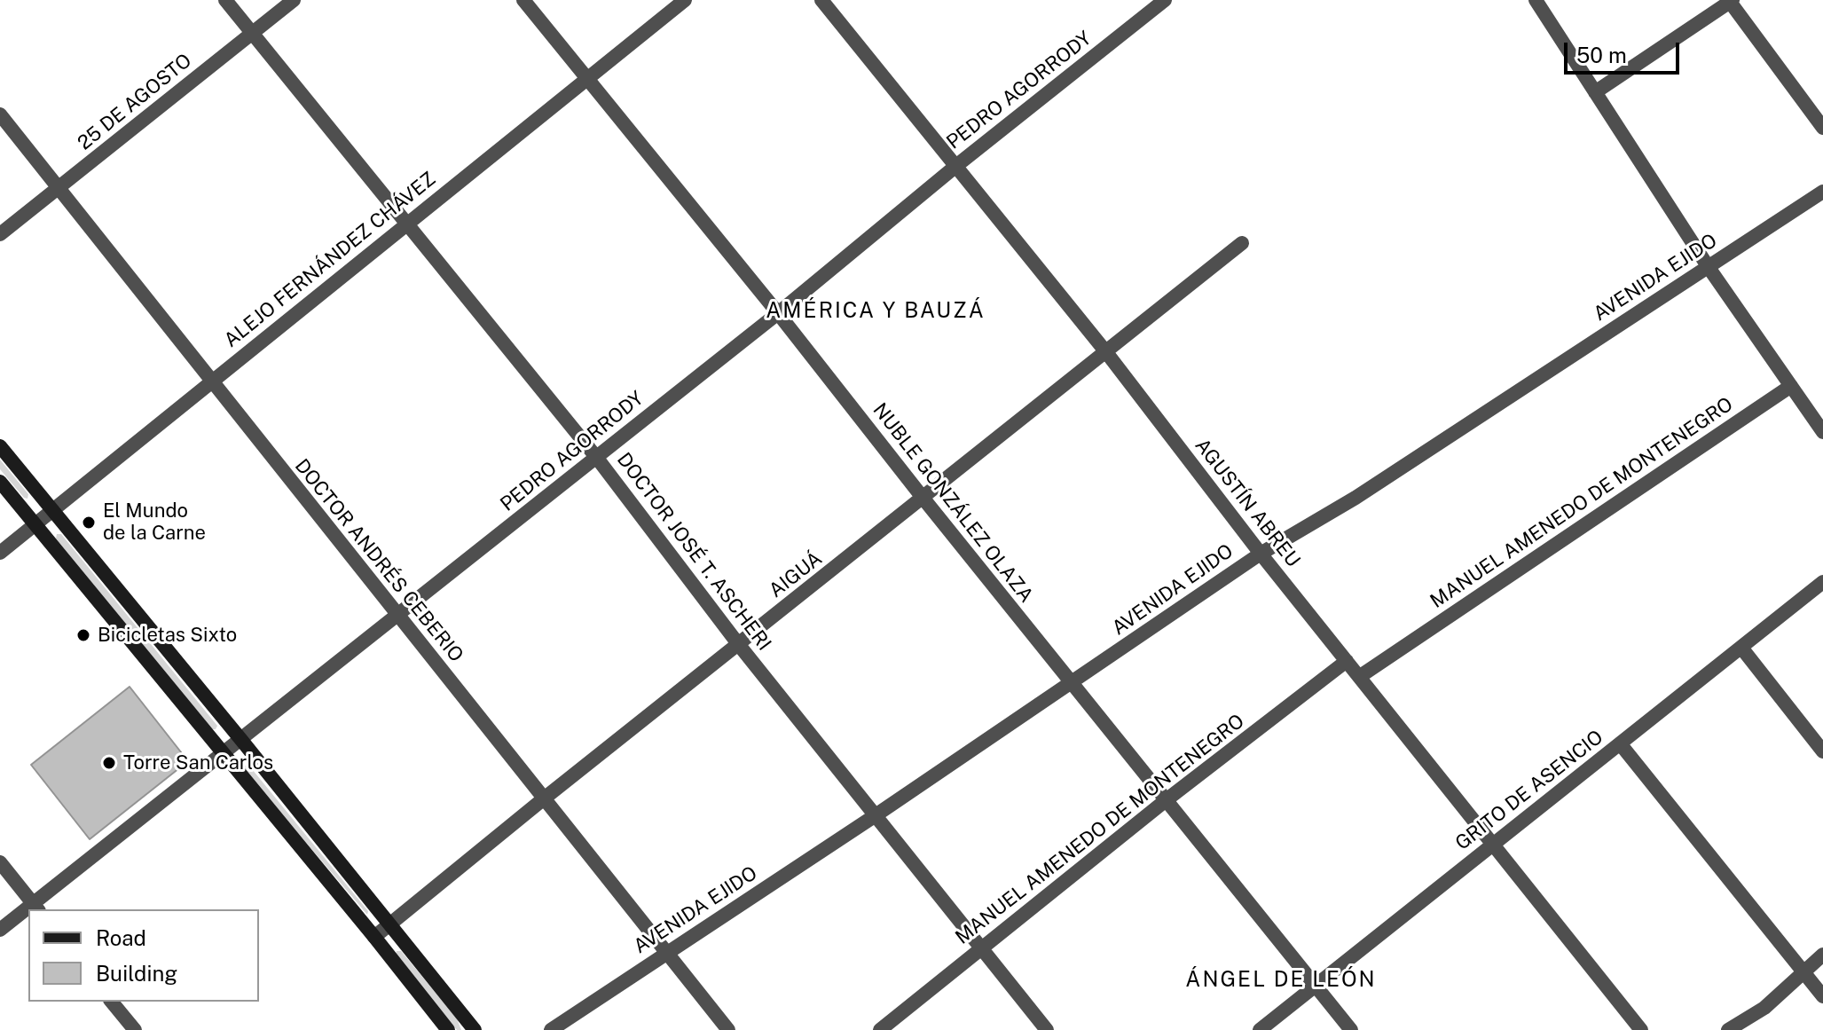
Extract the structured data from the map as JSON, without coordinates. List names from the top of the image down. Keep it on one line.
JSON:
{"streets":{"street":["PEDRO AGORRODY","25 DE AGOSTO","ALEJO FERNÁNDEZ CHÁVEZ","AVENIDA EJIDO","NUBLE GONZÁLEZ OLAZA","AGUSTÍN ABREU","MANUEL AMENEDO DE MONTENEGRO","DOCTOR JOSÉ T. ASCHERI","DOCTOR ANDRÉS CEBERIO","AIGUÁ","GRITO DE ASENCIO"]},"crossings":[["PEDRO AGORRODY","NUBLE GONZÁLEZ OLAZA"],["PEDRO AGORRODY","AGUSTÍN ABREU"],["PEDRO AGORRODY","DOCTOR JOSÉ T. ASCHERI"],["PEDRO AGORRODY","DOCTOR ANDRÉS CEBERIO"],["25 DE AGOSTO","DOCTOR JOSÉ T. ASCHERI"],["25 DE AGOSTO","DOCTOR ANDRÉS CEBERIO"],["ALEJO FERNÁNDEZ CHÁVEZ","NUBLE GONZÁLEZ OLAZA"],["ALEJO FERNÁNDEZ CHÁVEZ","DOCTOR JOSÉ T. ASCHERI"],["ALEJO FERNÁNDEZ CHÁVEZ","DOCTOR ANDRÉS CEBERIO"],["AVENIDA EJIDO","NUBLE GONZÁLEZ OLAZA"],["AVENIDA EJIDO","AGUSTÍN ABREU"],["AVENIDA EJIDO","DOCTOR JOSÉ T. ASCHERI"],["AVENIDA EJIDO","DOCTOR ANDRÉS CEBERIO"],["NUBLE GONZÁLEZ OLAZA","MANUEL AMENEDO DE MONTENEGRO"],["NUBLE GONZÁLEZ OLAZA","AIGUÁ"],["NUBLE GONZÁLEZ OLAZA","GRITO DE ASENCIO"],["AGUSTÍN ABREU","MANUEL AMENEDO DE MONTENEGRO"],["AGUSTÍN ABREU","AIGUÁ"],["AGUSTÍN ABREU","GRITO DE ASENCIO"],["MANUEL AMENEDO DE MONTENEGRO","DOCTOR JOSÉ T. ASCHERI"],["DOCTOR JOSÉ T. ASCHERI","AIGUÁ"],["DOCTOR ANDRÉS CEBERIO","AIGUÁ"]],"districts":["AMÉRICA Y BAUZÁ","ÁNGEL DE LEÓN"],"places":["El Mundo de la Carne","Bicicletas Sixto","Torre San Carlos"],"legend":["Road","Building"],"scale_bar":"50 m"}
